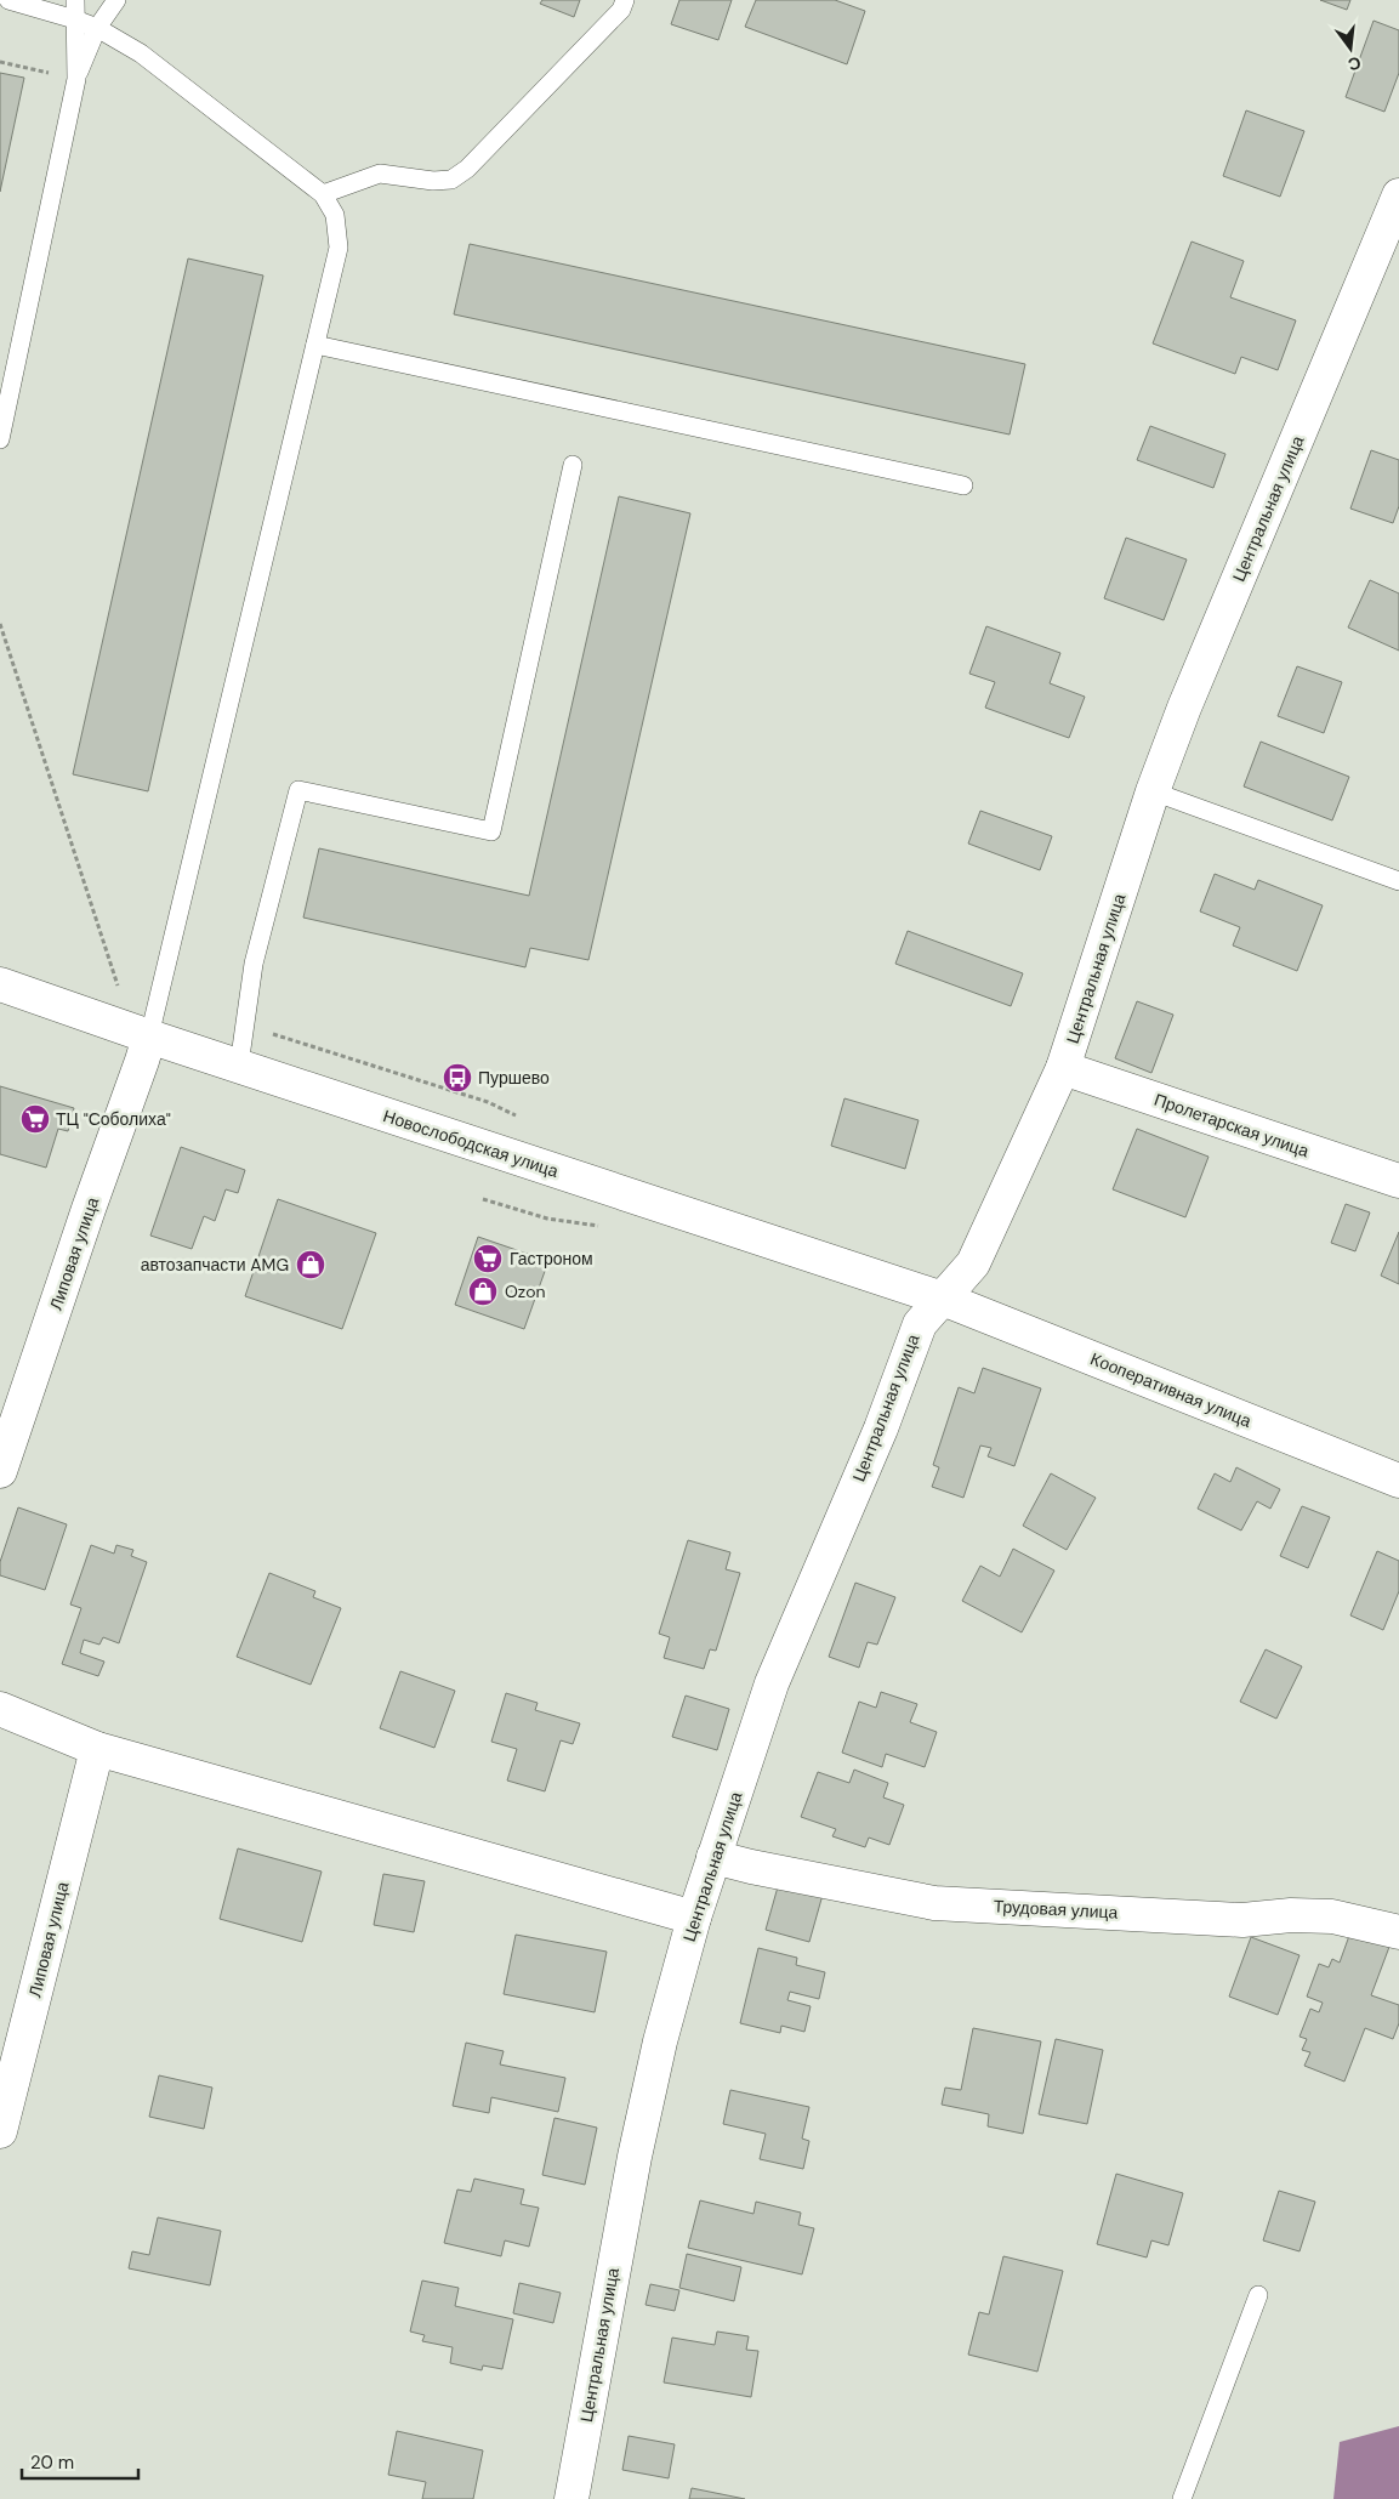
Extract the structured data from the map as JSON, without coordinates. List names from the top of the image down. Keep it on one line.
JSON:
{"streets":{"street":["Центральная улица","Пролетарская улица","Новослободская улица","Липовая улица","Кооперативная улица","Трудовая улица"]},"crossings":[["Центральная улица","Пролетарская улица"],["Центральная улица","Новослободская улица"],["Центральная улица","Кооперативная улица"],["Центральная улица","Трудовая улица"],["Новослободская улица","Липовая улица"],["Новослободская улица","Кооперативная улица"]],"places":{"bus stop":["Пуршево"],"supermarket":["ТЦ \"Соболиха\"","Гастроном"],"shop":["автозапчасти AMG","Ozon"]},"scale_bar":"20 m","north":"bottom"}
